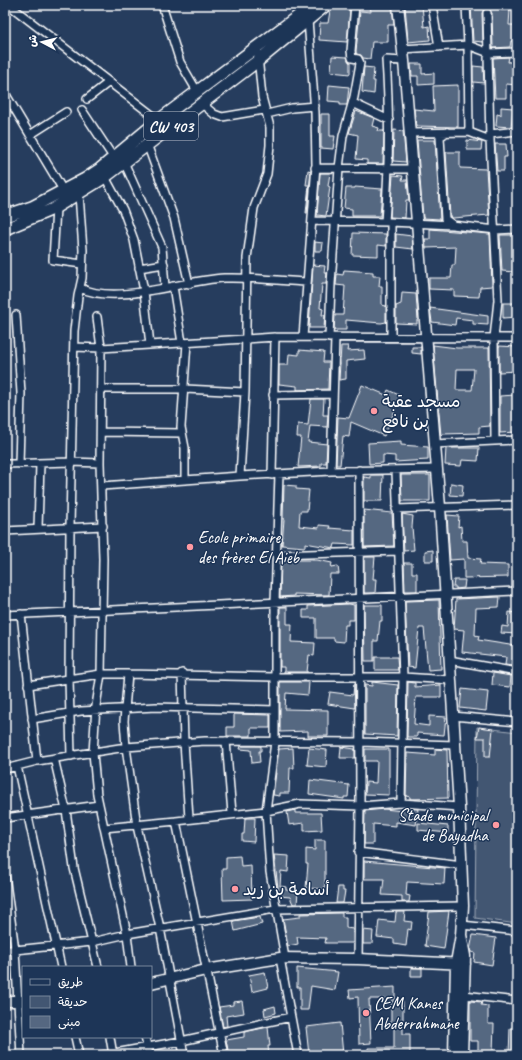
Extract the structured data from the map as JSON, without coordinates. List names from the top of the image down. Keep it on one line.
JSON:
{"streets":{"main road":["CW 403"]},"places":["مسجد عقبة بن نافع","Ecole primaire des frères El Aieb","Stade municipal de Bayadha","أسامة بن زيد","CEM Kanes Abderrahmane"],"legend":["طريق","حديقة","مبنى"],"north":"left"}
